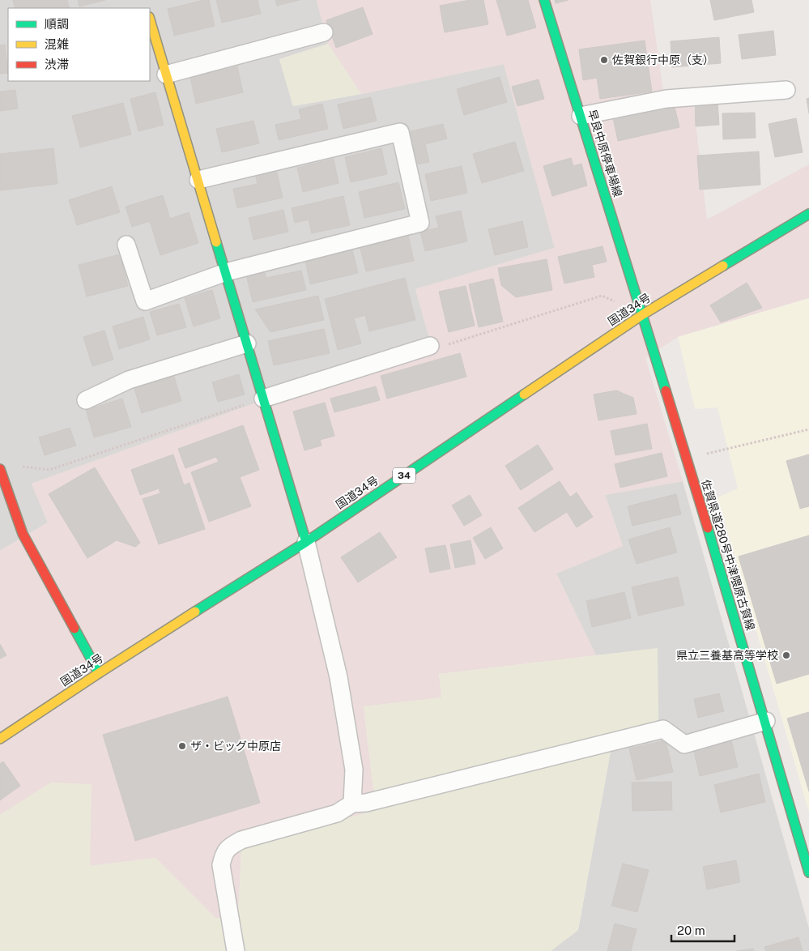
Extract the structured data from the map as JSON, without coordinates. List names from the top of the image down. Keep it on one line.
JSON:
{"streets":{"main road":["早良中原停車場線","国道34号","34","佐賀県道280号中津隈原古賀線"]},"crossings":[["早良中原停車場線","国道34号"],["早良中原停車場線","佐賀県道280号中津隈原古賀線"],["国道34号","佐賀県道280号中津隈原古賀線"]],"places":["佐賀銀行中原（支）","県立三養基高等学校","ザ・ビッグ中原店"],"legend":["順調","混雑","渋滞"],"scale_bar":"20 m"}
